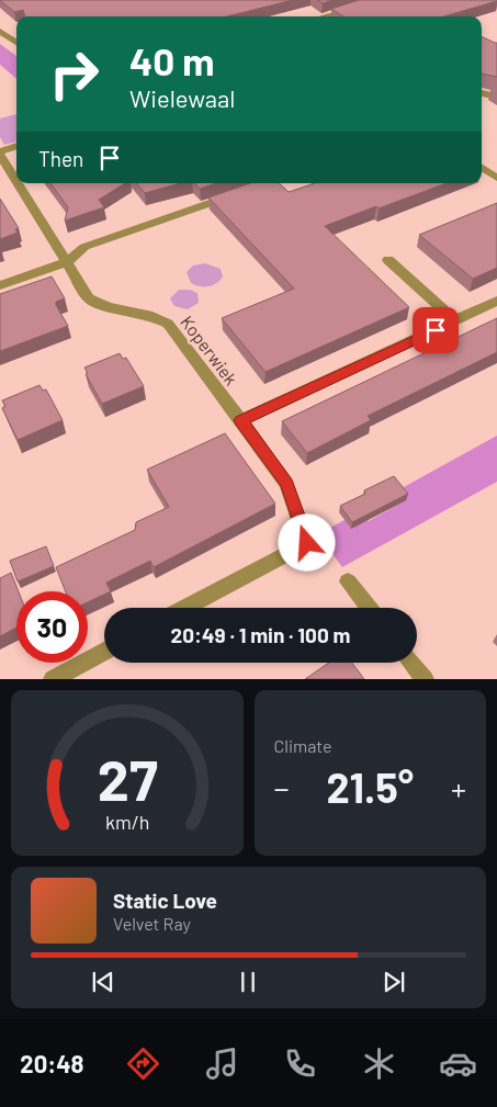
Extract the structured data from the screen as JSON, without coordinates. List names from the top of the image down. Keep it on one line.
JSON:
{"streets":{"street":["Koperwiek"]},"page":{"turn":["40 m","Wielewaal"],"then":"Then","limit":"30","trip":"20:49 · 1 min · 100 m","tile":"Climate","heat":["−","21.5°","+"],"song":["Static Love","Velvet Ray"],"tabs":"20:48","gauge":["27","km/h"]}}
